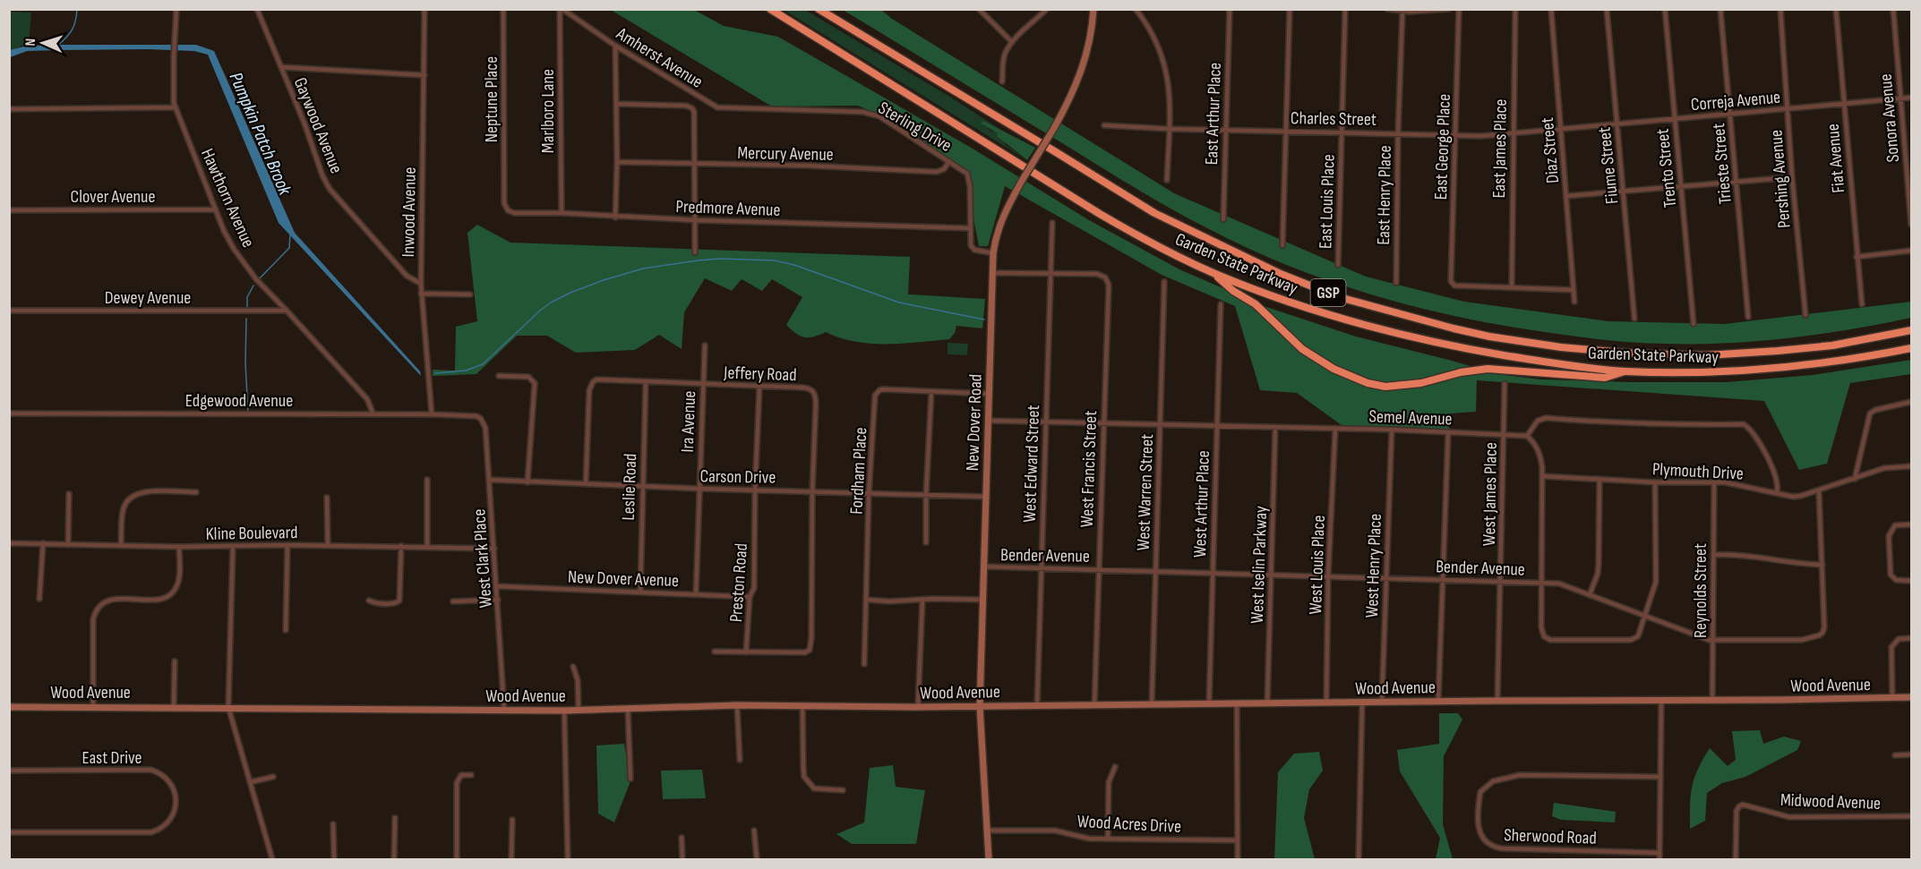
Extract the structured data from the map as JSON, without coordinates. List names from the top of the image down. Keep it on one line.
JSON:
{"streets":{"highway":["Garden State Parkway","GSP"],"street":["Amherst Avenue","Neptune Place","Correja Avenue","Marlboro Lane","East Arthur Place","Charles Street","Sonora Avenue","Gaywood Avenue","Sterling Drive","East George Place","East James Place","Diaz Street","Mercury Avenue","Fiat Avenue","Trieste Street","Fiume Street","Trento Street","Pershing Avenue","East Henry Place","Clover Avenue","Hawthorn Avenue","East Louis Place","Predmore Avenue","Inwood Avenue","Dewey Avenue","Jeffery Road","Edgewood Avenue","Semel Avenue","Ira Avenue","New Dover Road","West Edward Street","West Francis Street","Fordham Place","Plymouth Drive","Carson Drive","Leslie Road","West Warren Street","West James Place","West Arthur Place","Kline Boulevard","Bender Avenue","West Clark Place","West Iselin Parkway","West Louis Place","West Henry Place","New Dover Avenue","Preston Road","Reynolds Street","Wood Avenue","East Drive","Midwood Avenue","Wood Acres Drive","Sherwood Road"]},"crossings":[["Amherst Avenue","Marlboro Lane"],["Amherst Avenue","Sterling Drive"],["Neptune Place","Predmore Avenue"],["Correja Avenue","Charles Street"],["Correja Avenue","Sonora Avenue"],["Correja Avenue","Diaz Street"],["Correja Avenue","Fiat Avenue"],["Correja Avenue","Trieste Street"],["Correja Avenue","Fiume Street"],["Correja Avenue","Trento Street"],["Correja Avenue","Pershing Avenue"],["Marlboro Lane","Predmore Avenue"],["East Arthur Place","Charles Street"],["Charles Street","East George Place"],["Charles Street","East James Place"],["Charles Street","Diaz Street"],["Charles Street","East Henry Place"],["Charles Street","East Louis Place"],["Gaywood Avenue","Inwood Avenue"],["Sterling Drive","Mercury Avenue"],["Sterling Drive","Predmore Avenue"],["Sterling Drive","New Dover Road"],["East George Place","East James Place"],["Clover Avenue","Hawthorn Avenue"],["Hawthorn Avenue","Dewey Avenue"],["Hawthorn Avenue","Edgewood Avenue"],["Inwood Avenue","Edgewood Avenue"],["Jeffery Road","Ira Avenue"],["Jeffery Road","Carson Drive"],["Jeffery Road","Leslie Road"],["Jeffery Road","Preston Road"],["Edgewood Avenue","West Clark Place"],["Semel Avenue","New Dover Road"],["Semel Avenue","West Edward Street"],["Semel Avenue","West Francis Street"],["Semel Avenue","West Warren Street"],["Semel Avenue","West James Place"],["Semel Avenue","West Arthur Place"],["Semel Avenue","West Iselin Parkway"],["Semel Avenue","West Louis Place"],["Semel Avenue","West Henry Place"],["Ira Avenue","Carson Drive"],["Ira Avenue","New Dover Avenue"],["New Dover Road","Fordham Place"],["New Dover Road","Carson Drive"],["New Dover Road","Bender Avenue"],["New Dover Road","Wood Avenue"],["New Dover Road","Wood Acres Drive"],["West Edward Street","West Francis Street"],["West Edward Street","Bender Avenue"],["West Edward Street","Wood Avenue"],["West Francis Street","Bender Avenue"],["West Francis Street","Wood Avenue"],["Fordham Place","Carson Drive"],["Plymouth Drive","Bender Avenue"],["Plymouth Drive","Reynolds Street"],["Carson Drive","Leslie Road"],["Carson Drive","West Clark Place"],["Carson Drive","Preston Road"],["Leslie Road","New Dover Avenue"],["West Warren Street","Bender Avenue"],["West Warren Street","Wood Avenue"],["West James Place","Bender Avenue"],["West James Place","Wood Avenue"],["West Arthur Place","Bender Avenue"],["West Arthur Place","Wood Avenue"],["Kline Boulevard","West Clark Place"],["Bender Avenue","West Iselin Parkway"],["Bender Avenue","West Louis Place"],["Bender Avenue","West Henry Place"],["Bender Avenue","Reynolds Street"],["West Clark Place","New Dover Avenue"],["West Clark Place","Wood Avenue"],["West Iselin Parkway","Wood Avenue"],["West Louis Place","Wood Avenue"],["West Henry Place","Wood Avenue"],["New Dover Avenue","Preston Road"],["Reynolds Street","Wood Avenue"]],"water":["Pumpkin Patch Brook"],"north":"left"}
